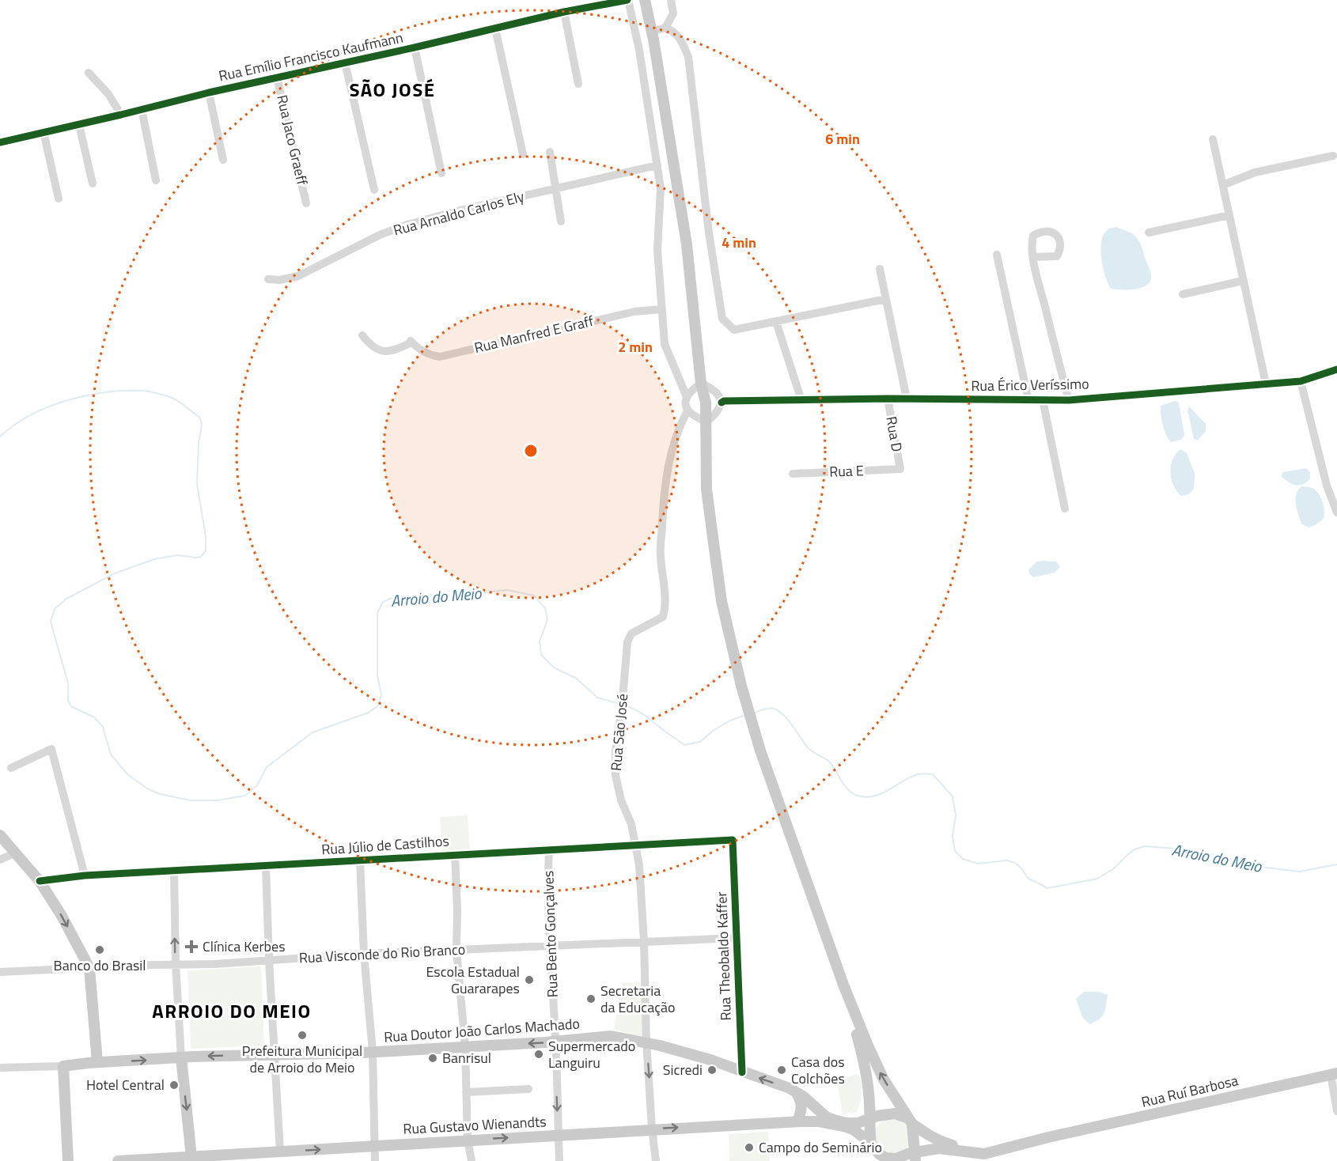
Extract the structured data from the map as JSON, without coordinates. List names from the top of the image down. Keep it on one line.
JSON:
{"streets":{"main road":["Rua Doutor João Carlos Machado","Rua Ruí Barbosa","Rua Gustavo Wienandts"],"street":["Rua Emílio Francisco Kaufmann","Rua Jaco Graeff","Rua Arnaldo Carlos Ely","Rua Manfred E Graff","Rua Érico Veríssimo","Rua D","Rua E","Rua São José","Rua Júlio de Castilhos","Rua Bento Gonçalves","Rua Visconde do Rio Branco","Rua Theobaldo Kaffer"]},"crossings":[["Rua Emílio Francisco Kaufmann","Rua Jaco Graeff"],["Rua Érico Veríssimo","Rua D"],["Rua D","Rua E"],["Rua São José","Rua Júlio de Castilhos"],["Rua São José","Rua Visconde do Rio Branco"],["Rua São José","Rua Doutor João Carlos Machado"],["Rua São José","Rua Gustavo Wienandts"],["Rua Júlio de Castilhos","Rua Bento Gonçalves"],["Rua Júlio de Castilhos","Rua Theobaldo Kaffer"],["Rua Bento Gonçalves","Rua Visconde do Rio Branco"],["Rua Bento Gonçalves","Rua Doutor João Carlos Machado"],["Rua Bento Gonçalves","Rua Gustavo Wienandts"],["Rua Visconde do Rio Branco","Rua Theobaldo Kaffer"],["Rua Theobaldo Kaffer","Rua Doutor João Carlos Machado"],["Rua Doutor João Carlos Machado","Rua Gustavo Wienandts"]],"one_way":["Rua Gustavo Wienandts"],"districts":["SÃO JOSÉ","ARROIO DO MEIO"],"water":["Arroio do Meio"],"places":{"health":["Clínica Kerbes"],"other":["Banco do Brasil","Escola Estadual Guararapes","Secretaria da Educação","Prefeitura Municipal de Arroio do Meio","Supermercado Languiru","Banrisul","Sicredi","Casa dos Colchões","Hotel Central","Campo do Seminário"]},"rings":["6 min","4 min","2 min"]}
